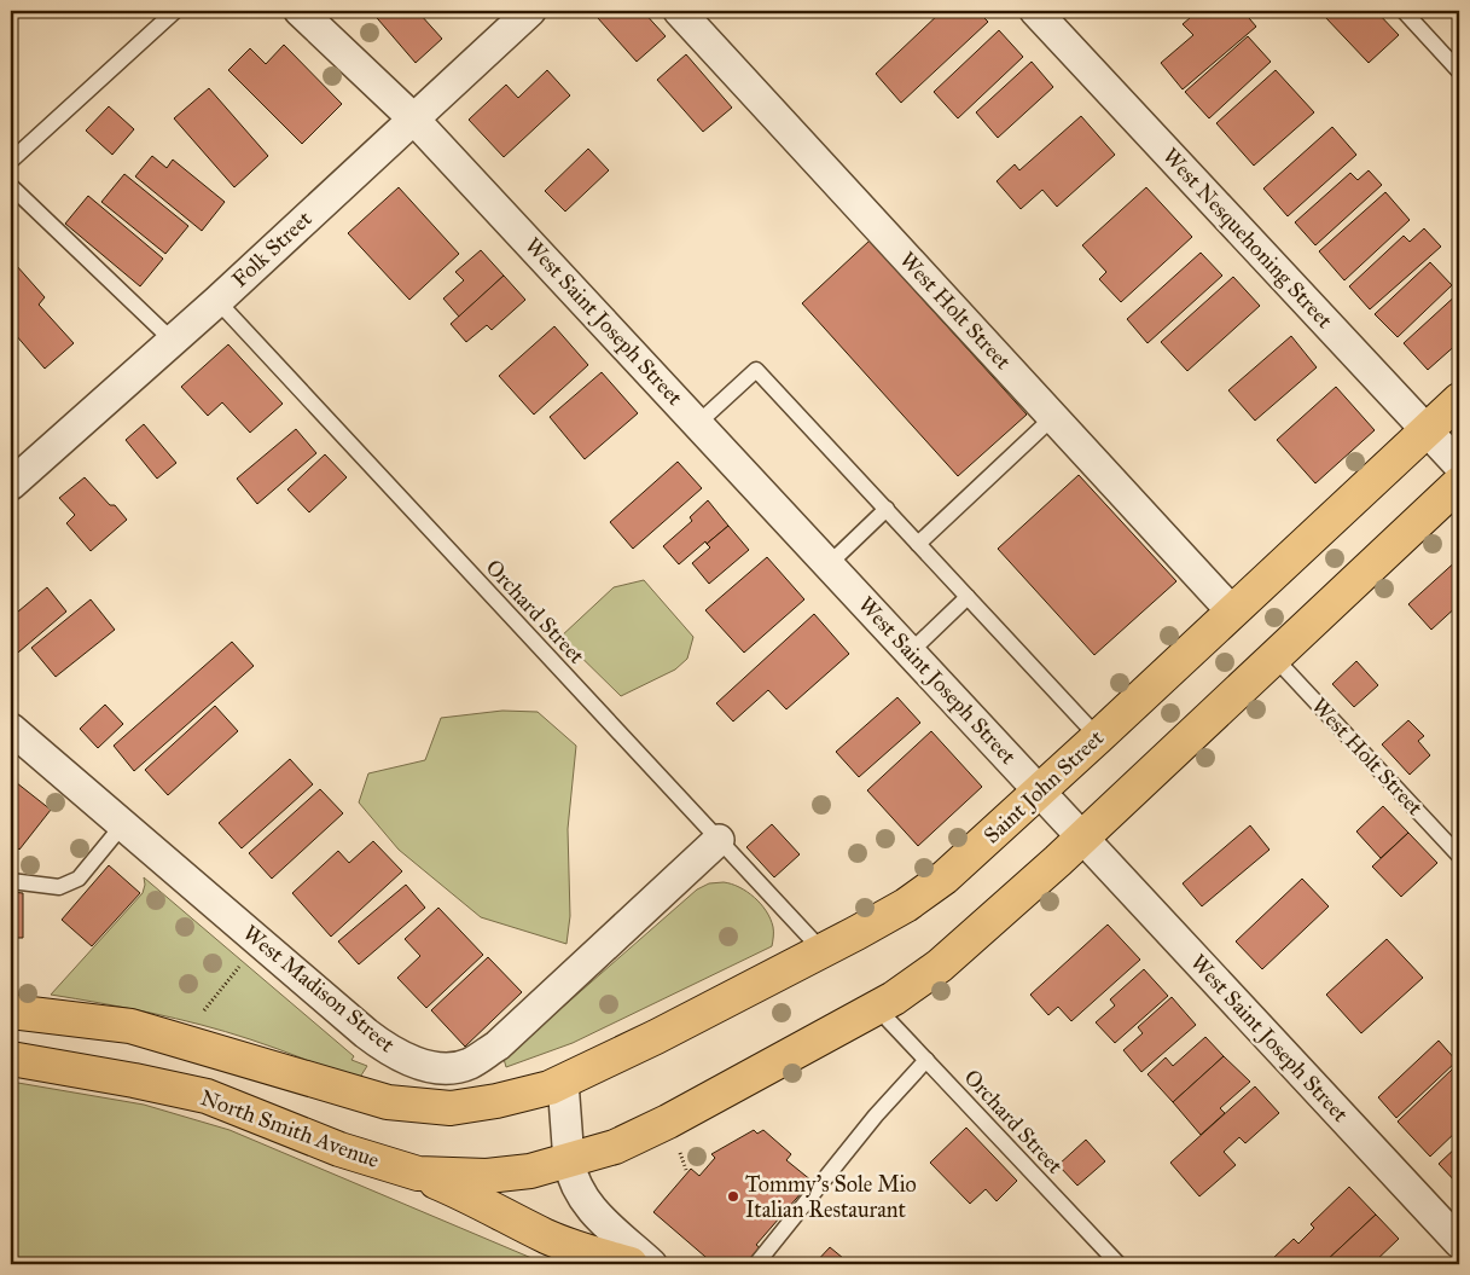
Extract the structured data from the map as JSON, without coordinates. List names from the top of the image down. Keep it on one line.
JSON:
{"streets":{"main road":["Saint John Street","North Smith Avenue"],"street":["West Nesquehoning Street","Folk Street","West Holt Street","West Saint Joseph Street","West Madison Street"],"lane":["Orchard Street"]},"crossings":[["West Nesquehoning Street","Saint John Street"],["Folk Street","West Saint Joseph Street"],["Folk Street","Orchard Street"],["West Holt Street","Saint John Street"],["West Saint Joseph Street","Saint John Street"],["Orchard Street","Saint John Street"],["Orchard Street","West Madison Street"]],"places":["Tommy's Sole Mio Italian Restaurant"]}
